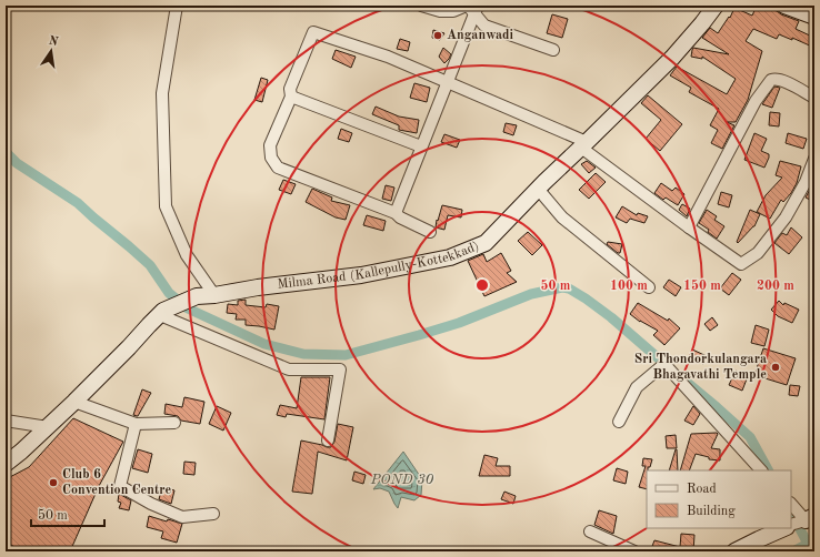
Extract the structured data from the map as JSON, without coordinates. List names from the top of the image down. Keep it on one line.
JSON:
{"streets":{"main road":["Milma Road (Kallepully-Kottekkad)"]},"water":["POND 30"],"places":["Anganwadi","Sri Thondorkulangara Bhagavathi Temple","Club 6 Convention Centre"],"legend":["Road","Building"],"scale_bar":"50 m","north":"top","rings":["50 m","100 m","150 m","200 m"]}
